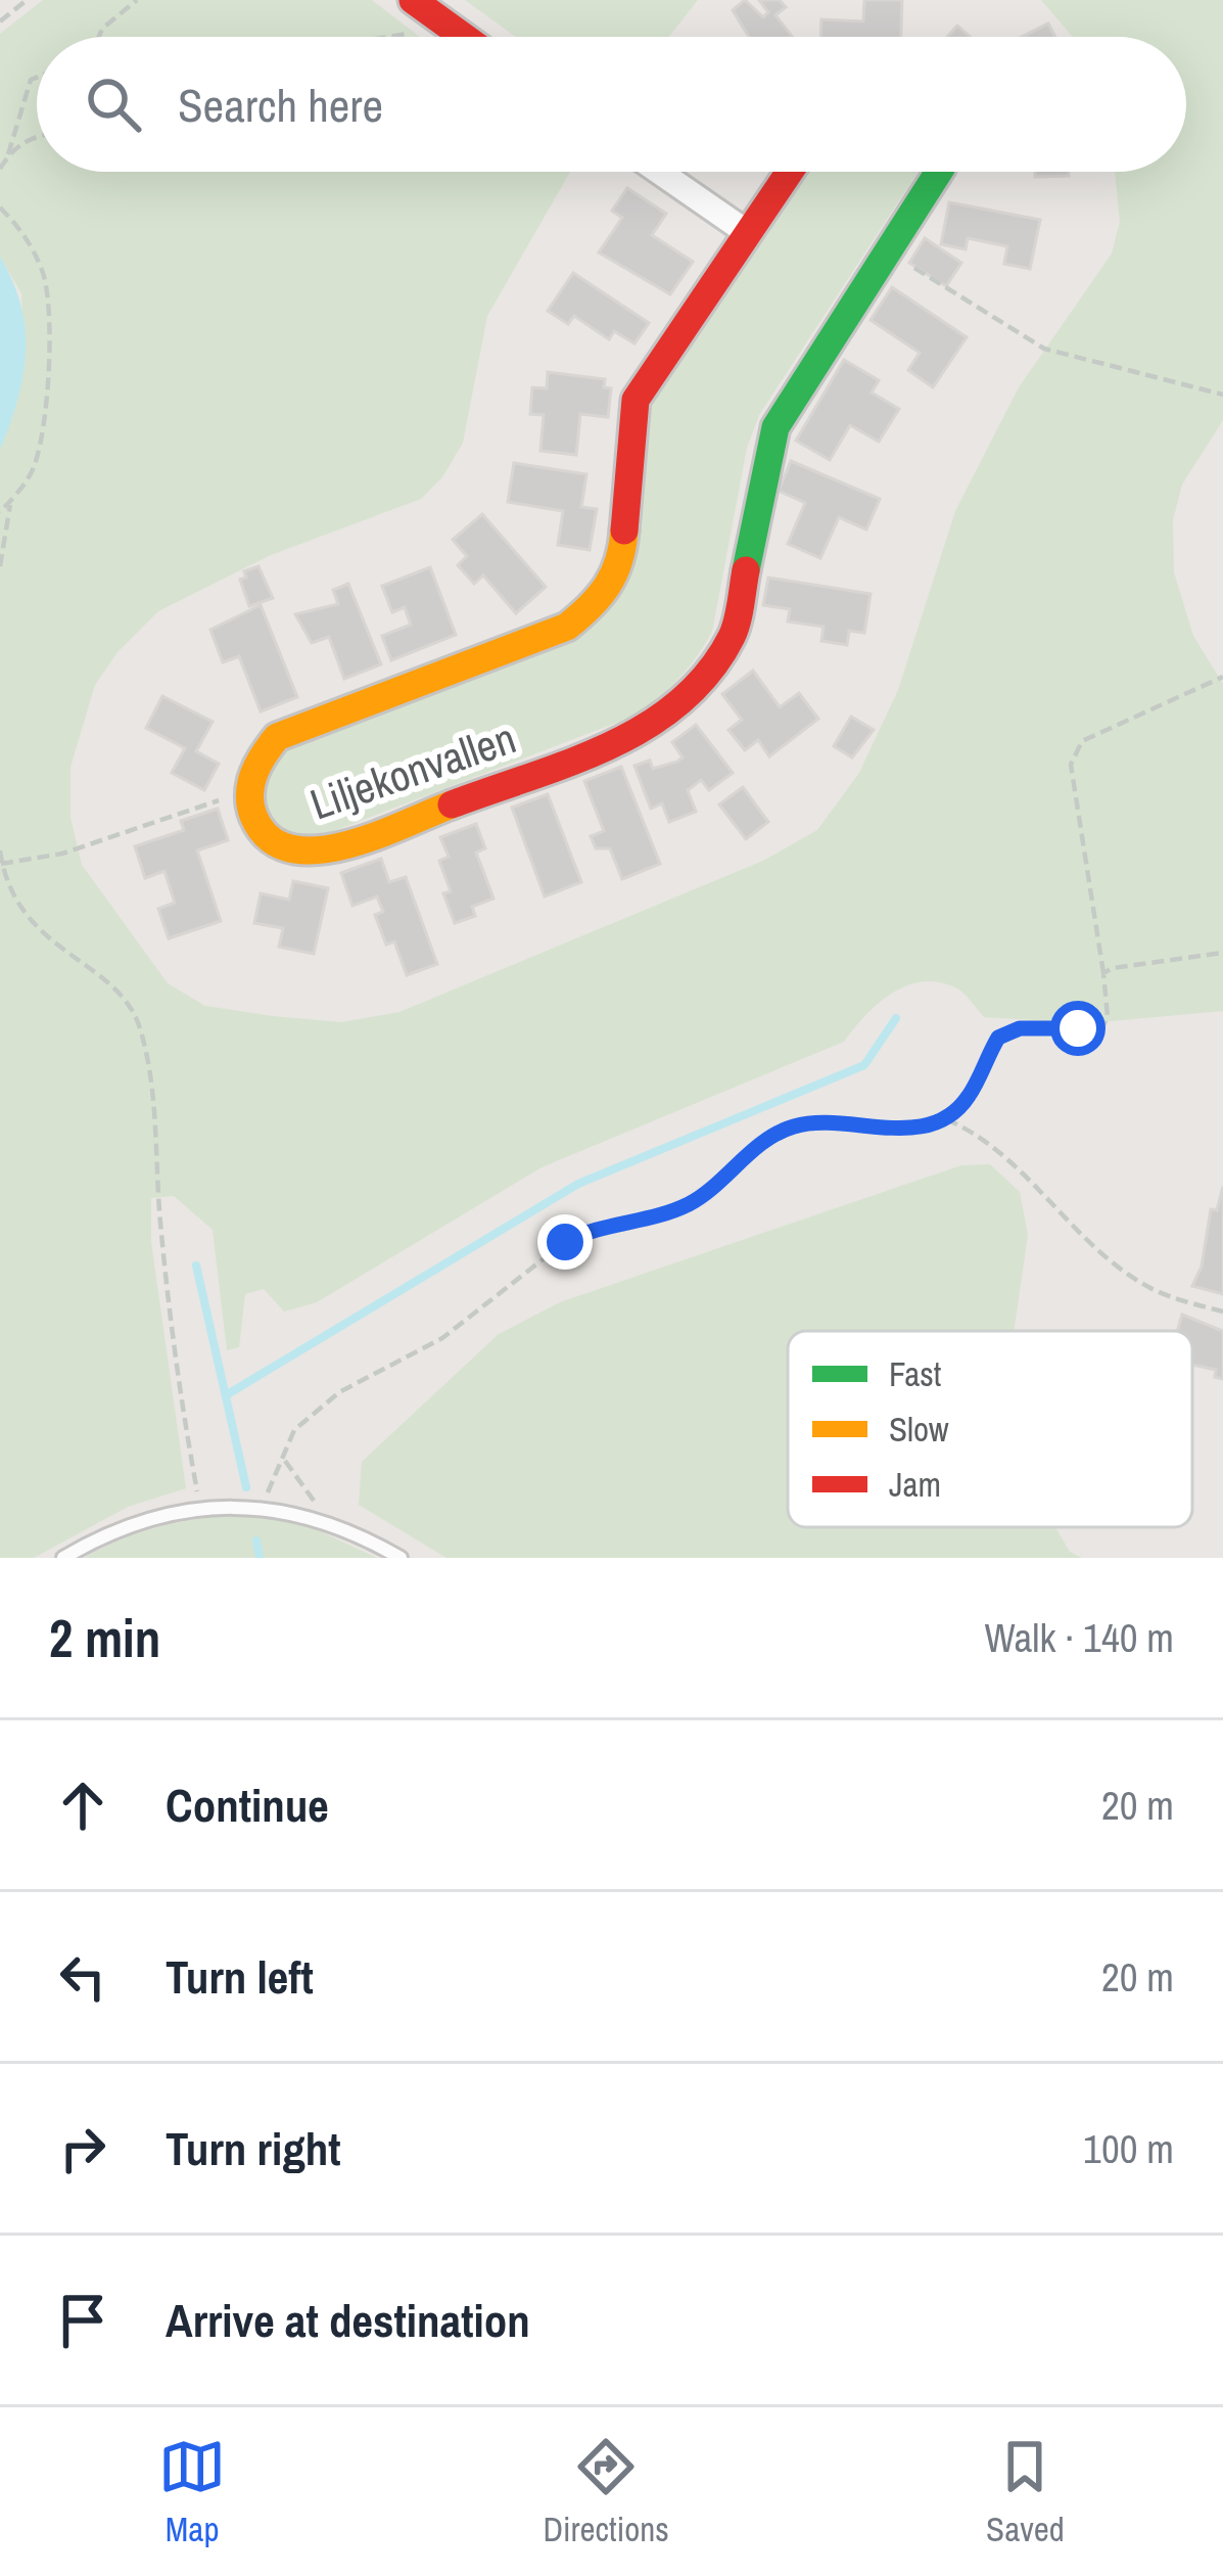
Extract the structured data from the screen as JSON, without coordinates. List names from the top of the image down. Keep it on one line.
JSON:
{"streets":{"street":["Liljekonvallen"]},"legend":["Fast","Slow","Jam"],"page":{"search":"Search here","heading":["2 min","Walk · 140 m"],"list":[["Continue","20 m"],["Turn left","20 m"],["Turn right","100 m"],"Arrive at destination"],"nav":["Map","Directions","Saved"]}}
